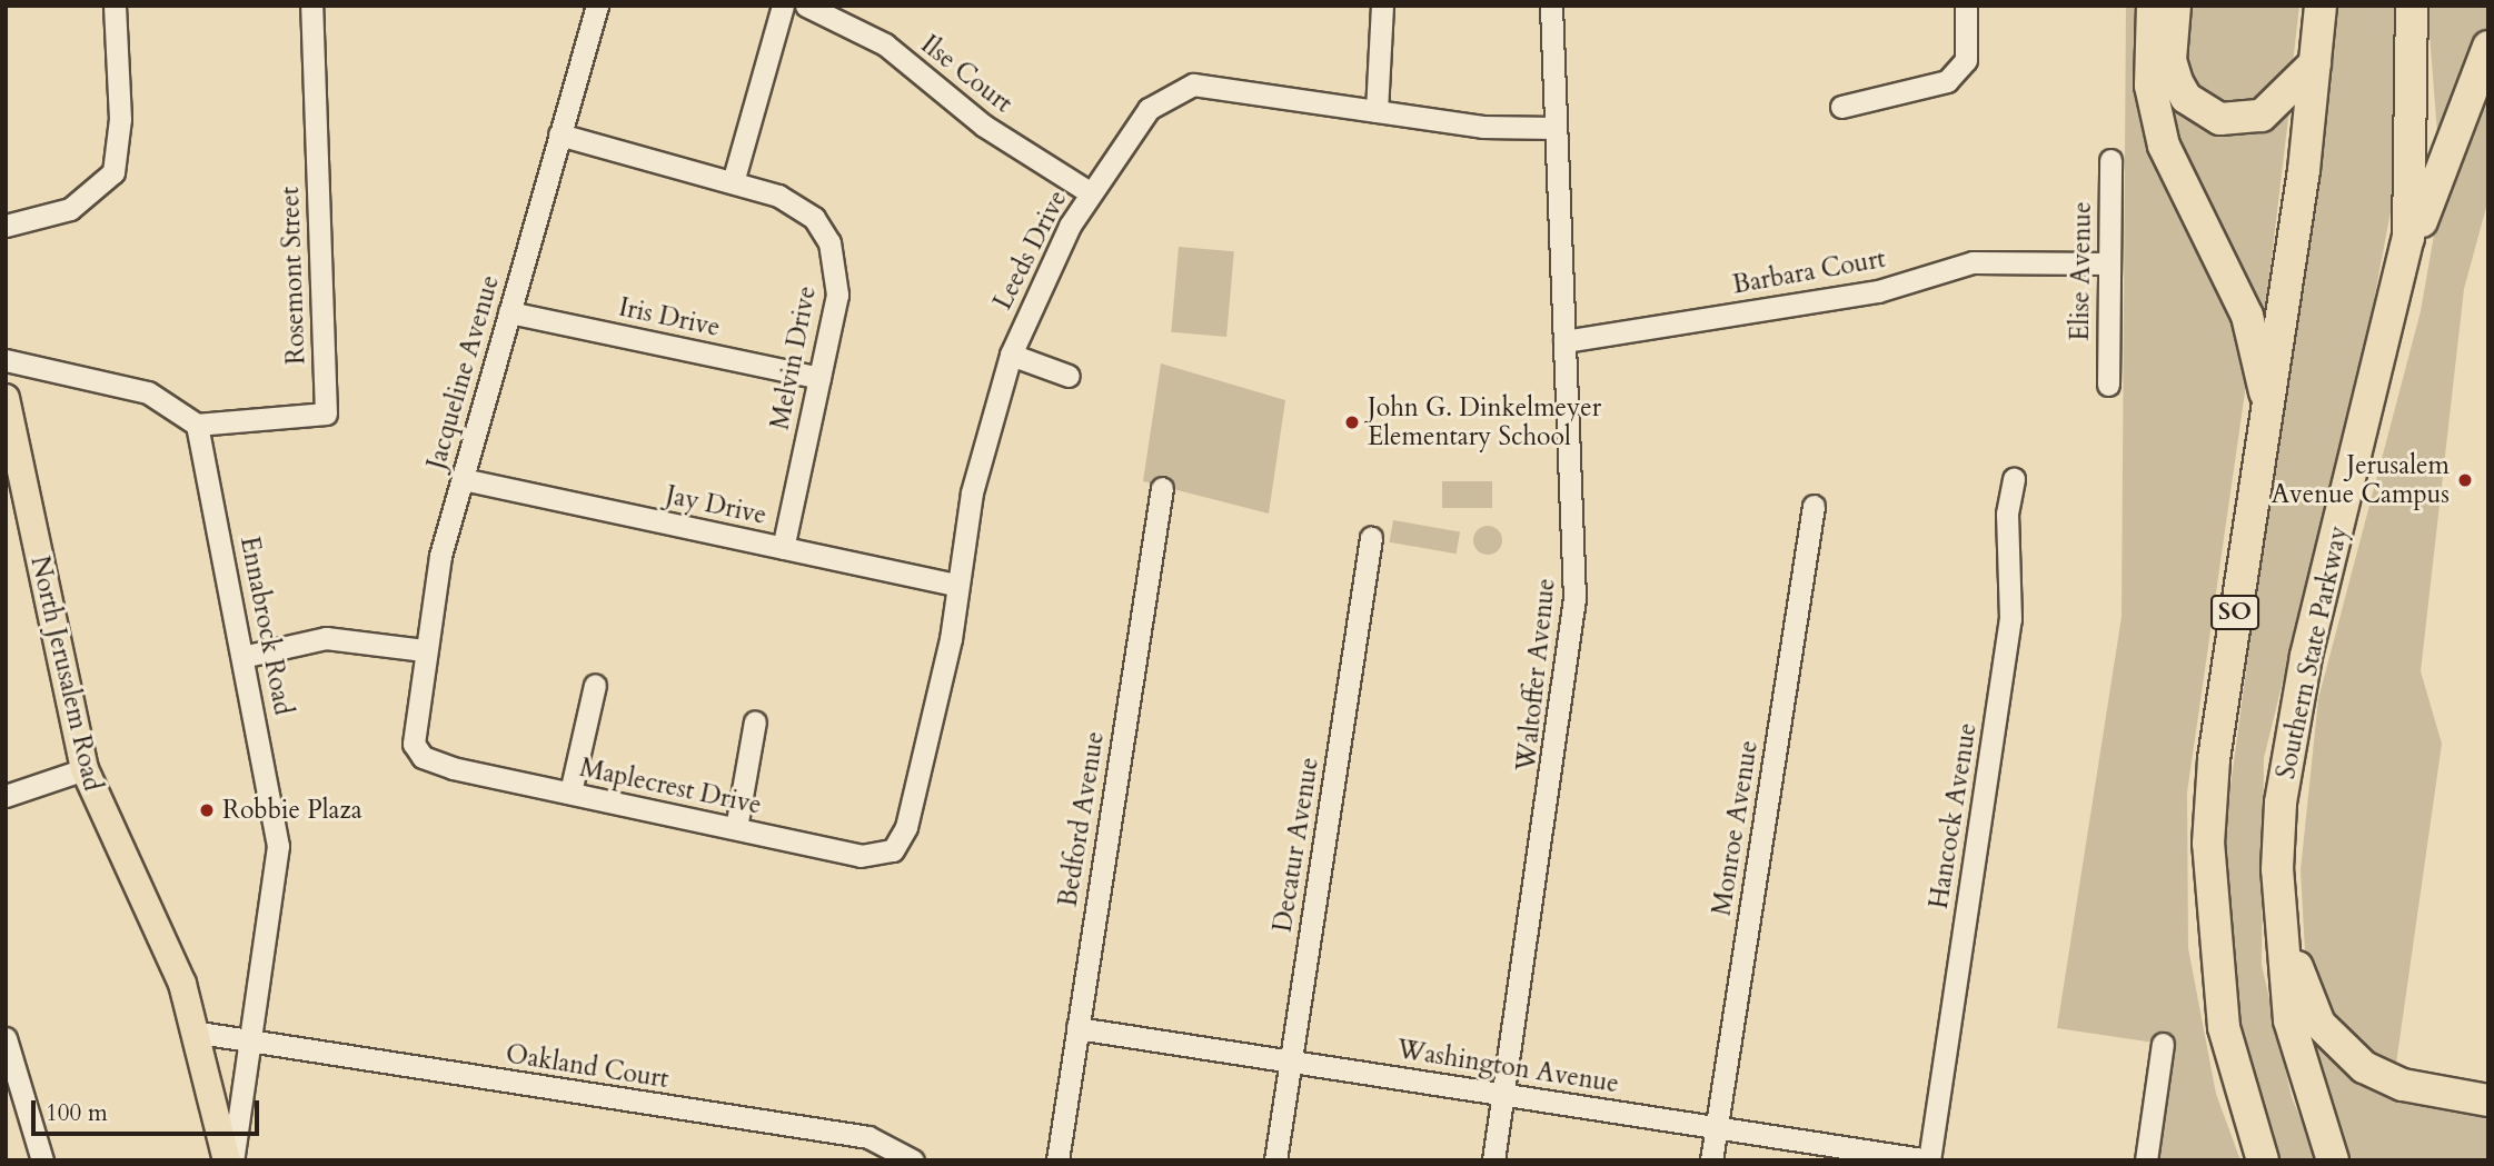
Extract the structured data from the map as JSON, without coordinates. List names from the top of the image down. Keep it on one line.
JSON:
{"streets":{"highway":["SO","Southern State Parkway"],"main road":["North Jerusalem Road"],"street":["Ilse Court","Leeds Drive","Elise Avenue","Barbara Court","Rosemont Street","Iris Drive","Melvin Drive","Jacqueline Avenue","Jay Drive","Ennabrock Road","Waltoffer Avenue","Maplecrest Drive","Hancock Avenue","Bedford Avenue","Monroe Avenue","Decatur Avenue","Oakland Court","Washington Avenue"]},"crossings":[["Ilse Court","Leeds Drive"],["Leeds Drive","Jay Drive"],["Leeds Drive","Waltoffer Avenue"],["Leeds Drive","Maplecrest Drive"],["Elise Avenue","Barbara Court"],["Barbara Court","Waltoffer Avenue"],["Rosemont Street","Ennabrock Road"],["Iris Drive","Melvin Drive"],["Iris Drive","Jacqueline Avenue"],["Melvin Drive","Jacqueline Avenue"],["Melvin Drive","Jay Drive"],["Jacqueline Avenue","Jay Drive"],["Jacqueline Avenue","Maplecrest Drive"],["Ennabrock Road","North Jerusalem Road"],["Ennabrock Road","Oakland Court"],["Waltoffer Avenue","Washington Avenue"],["Hancock Avenue","Washington Avenue"],["Bedford Avenue","Washington Avenue"],["Monroe Avenue","Washington Avenue"],["Decatur Avenue","Washington Avenue"]],"places":["John G. Dinkelmeyer Elementary School","Jerusalem Avenue Campus","Robbie Plaza"],"scale_bar":"100 m"}
